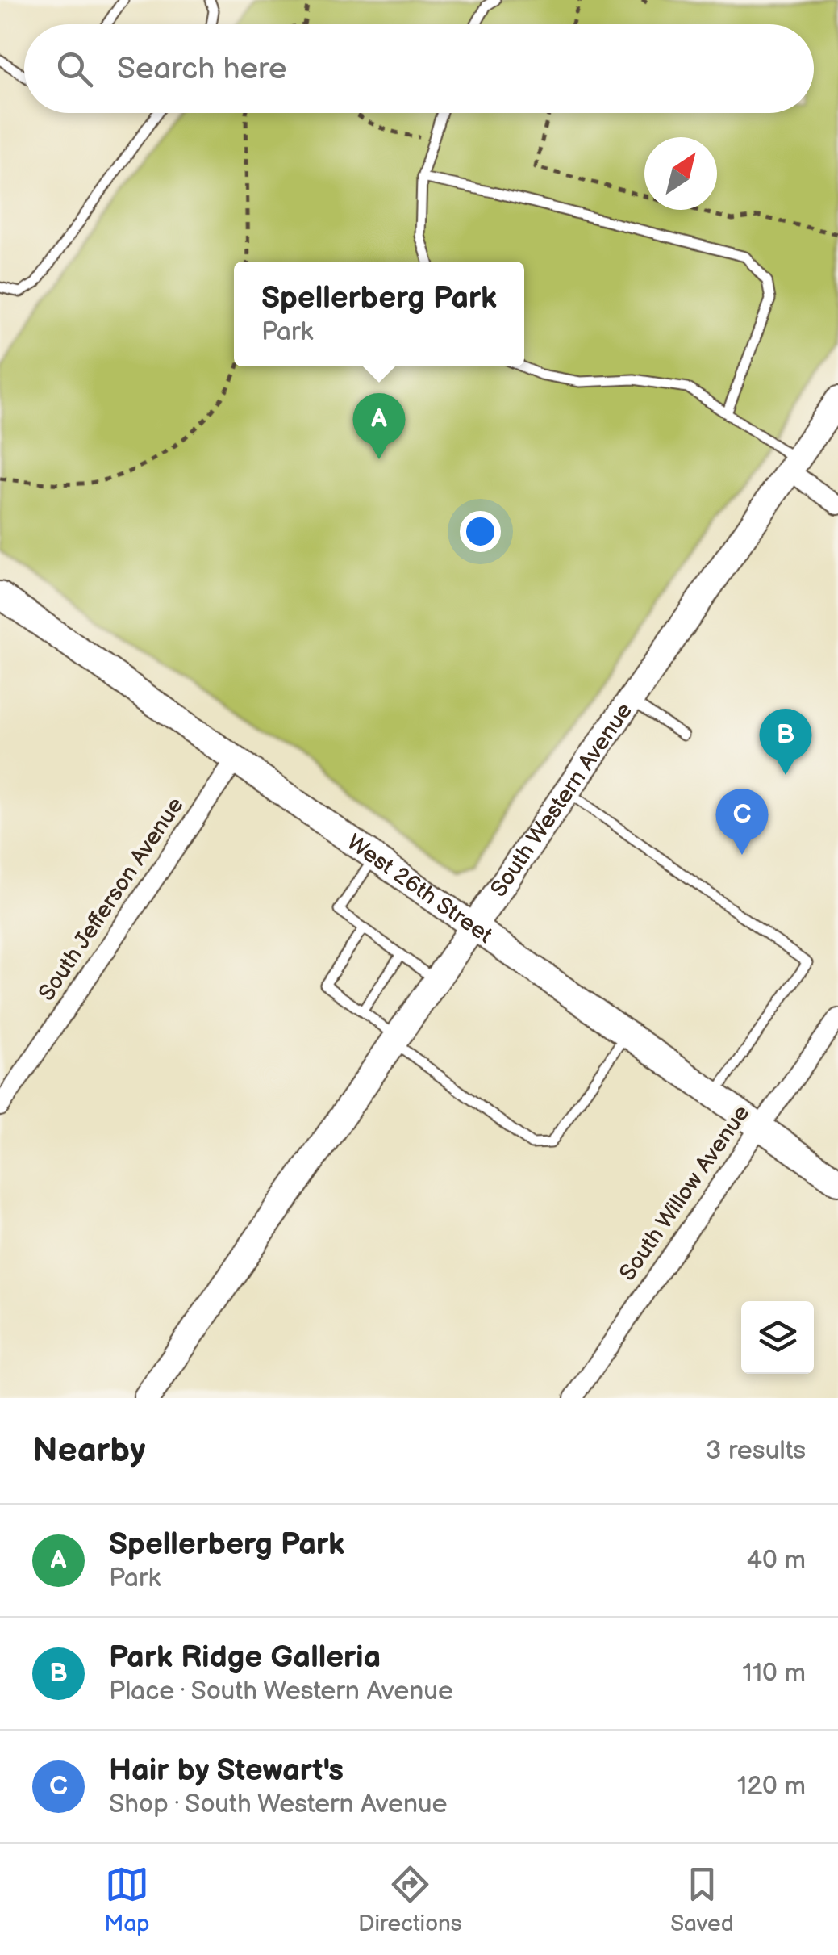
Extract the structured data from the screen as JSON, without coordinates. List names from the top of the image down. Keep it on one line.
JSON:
{"streets":{"street":["South Western Avenue","West 26th Street","South Jefferson Avenue","South Willow Avenue"]},"crossings":[["South Western Avenue","West 26th Street"],["West 26th Street","South Jefferson Avenue"],["West 26th Street","South Willow Avenue"]],"north":"top right","page":{"search":"Search here","popup":["Spellerberg Park","Park"],"pins":["A","B","C"],"heading":["Nearby","3 results"],"list":[{"mark":"A","name":"Spellerberg Park","note":"Park","value":"40 m"},{"mark":"B","name":"Park Ridge Galleria","note":"Place · South Western Avenue","value":"110 m"},{"mark":"C","name":"Hair by Stewart's","note":"Shop · South Western Avenue","value":"120 m"}],"nav":["Map","Directions","Saved"]}}
